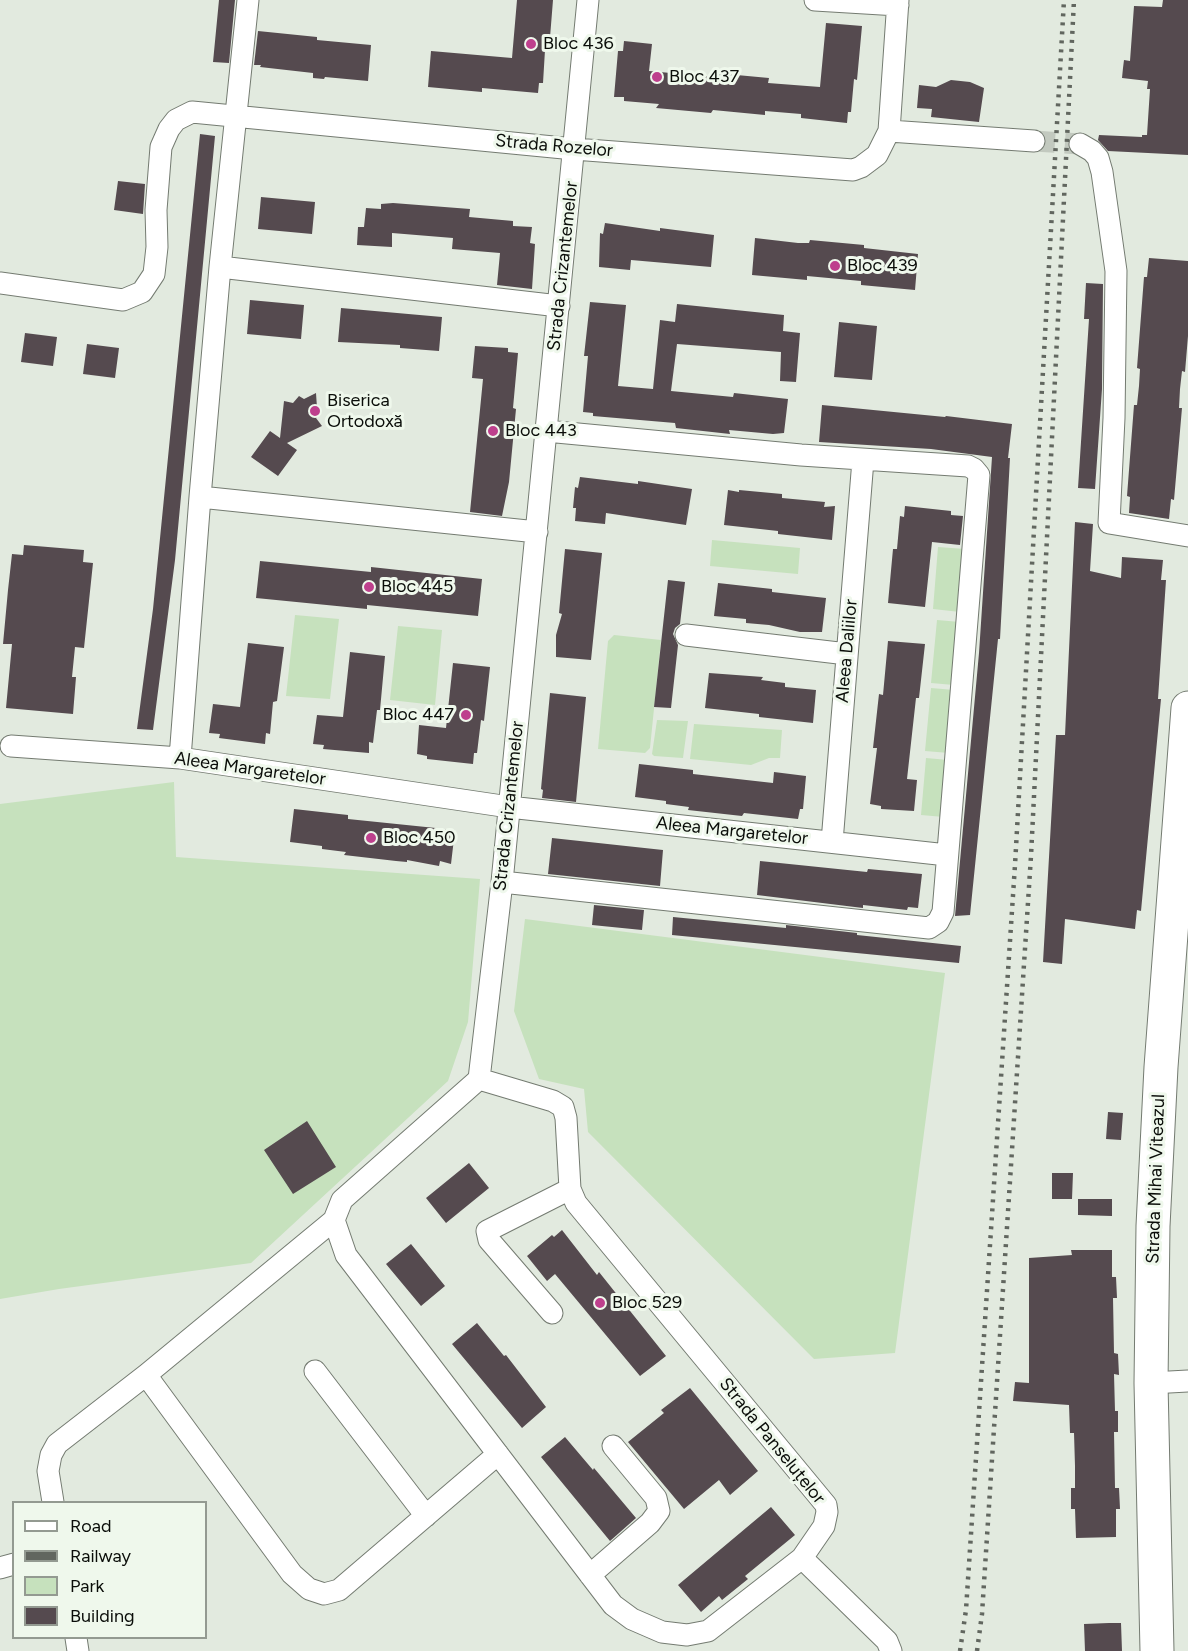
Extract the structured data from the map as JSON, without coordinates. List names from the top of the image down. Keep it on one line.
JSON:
{"streets":{"highway":["Strada Mihai Viteazul"],"street":["Strada Rozelor","Strada Crizantemelor","Aleea Daliilor","Aleea Margaretelor","Strada Panseluțelor"]},"crossings":[["Strada Rozelor","Strada Crizantemelor"],["Strada Crizantemelor","Aleea Margaretelor"],["Strada Crizantemelor","Strada Panseluțelor"],["Aleea Daliilor","Aleea Margaretelor"]],"places":["Bloc 436","Bloc 437","Bloc 439","Biserica Ortodoxă","Bloc 443","Bloc 445","Bloc 447","Bloc 450","Bloc 529"],"legend":["Road","Railway","Park","Building"]}
